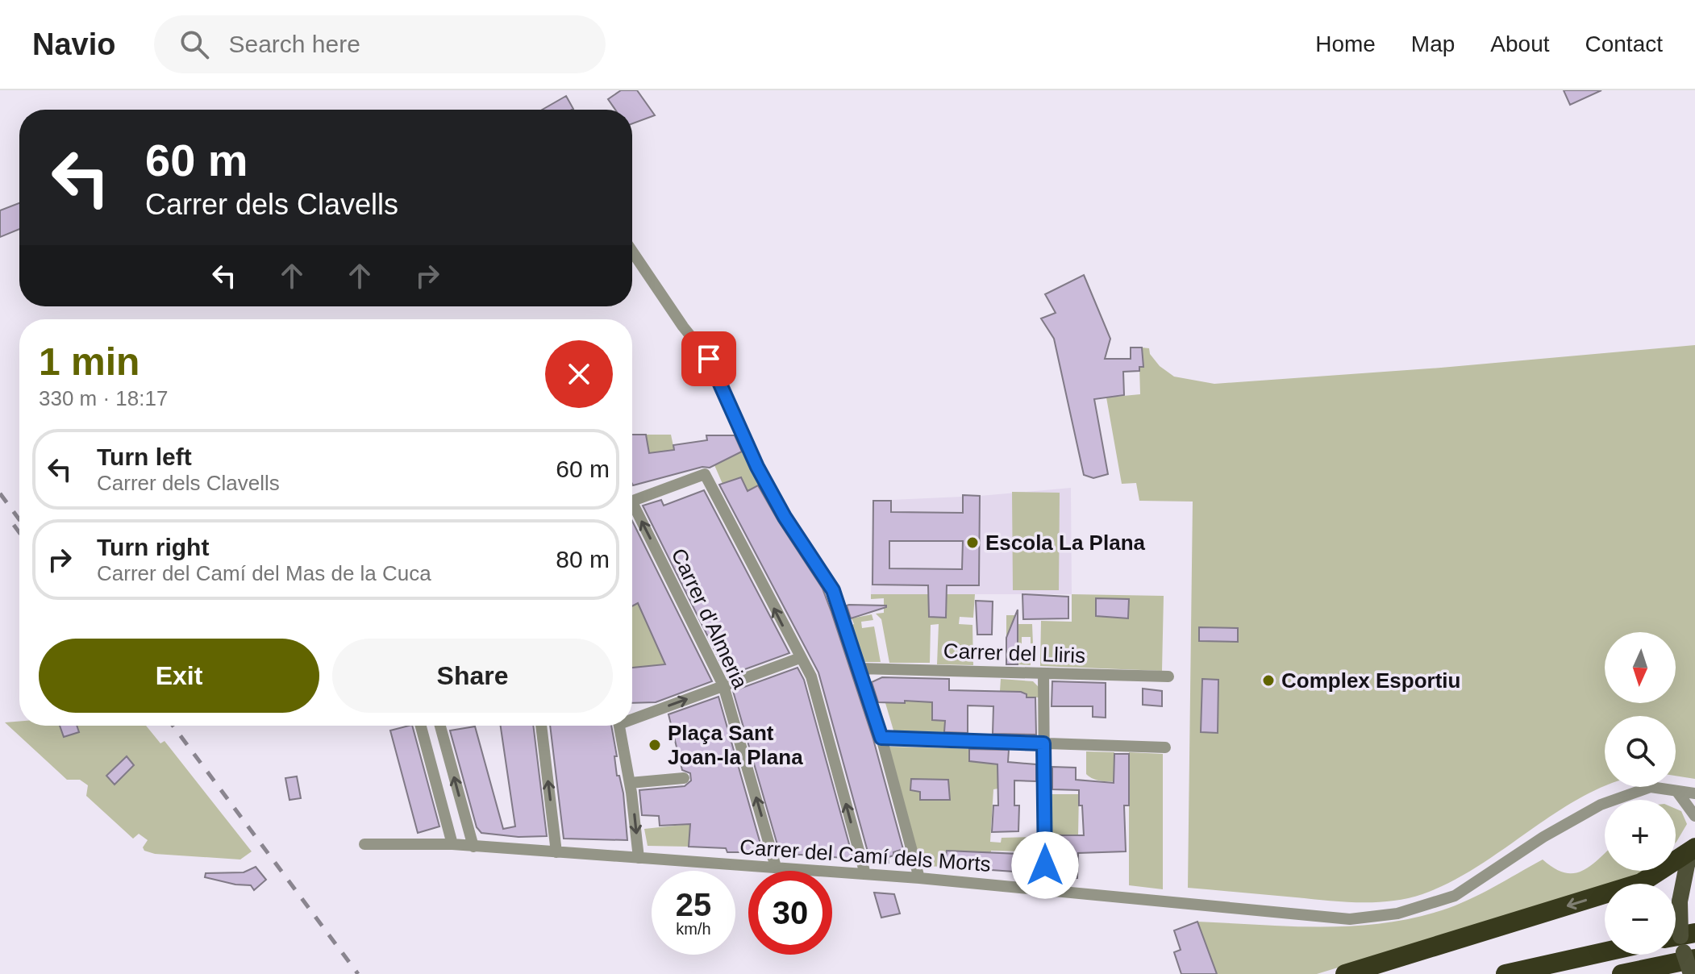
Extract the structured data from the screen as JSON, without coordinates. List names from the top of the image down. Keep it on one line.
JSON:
{"streets":{"street":["Carrer d'Almeria","Carrer del Lliris","Carrer del Camí dels Morts"]},"crossings":[["Carrer d'Almeria","Carrer del Camí dels Morts"]],"places":["Escola La Plana","Complex Esportiu","Plaça Sant Joan-la Plana"],"north":"bottom","page":{"header":"Navio","search":"Search here","nav":["Home","Map","About","Contact"],"turn":["60 m","Carrer dels Clavells"],"heading":["1 min","330 m · 18:17"],"list":[{"name":"Turn left","note":"Carrer dels Clavells","value":"60 m"},{"name":"Turn right","note":"Carrer del Camí del Mas de la Cuca","value":"80 m"}],"buttons":["Exit","Share"],"map_buttons":["+","−"],"speed":"25 km/h","limit":"30"}}
